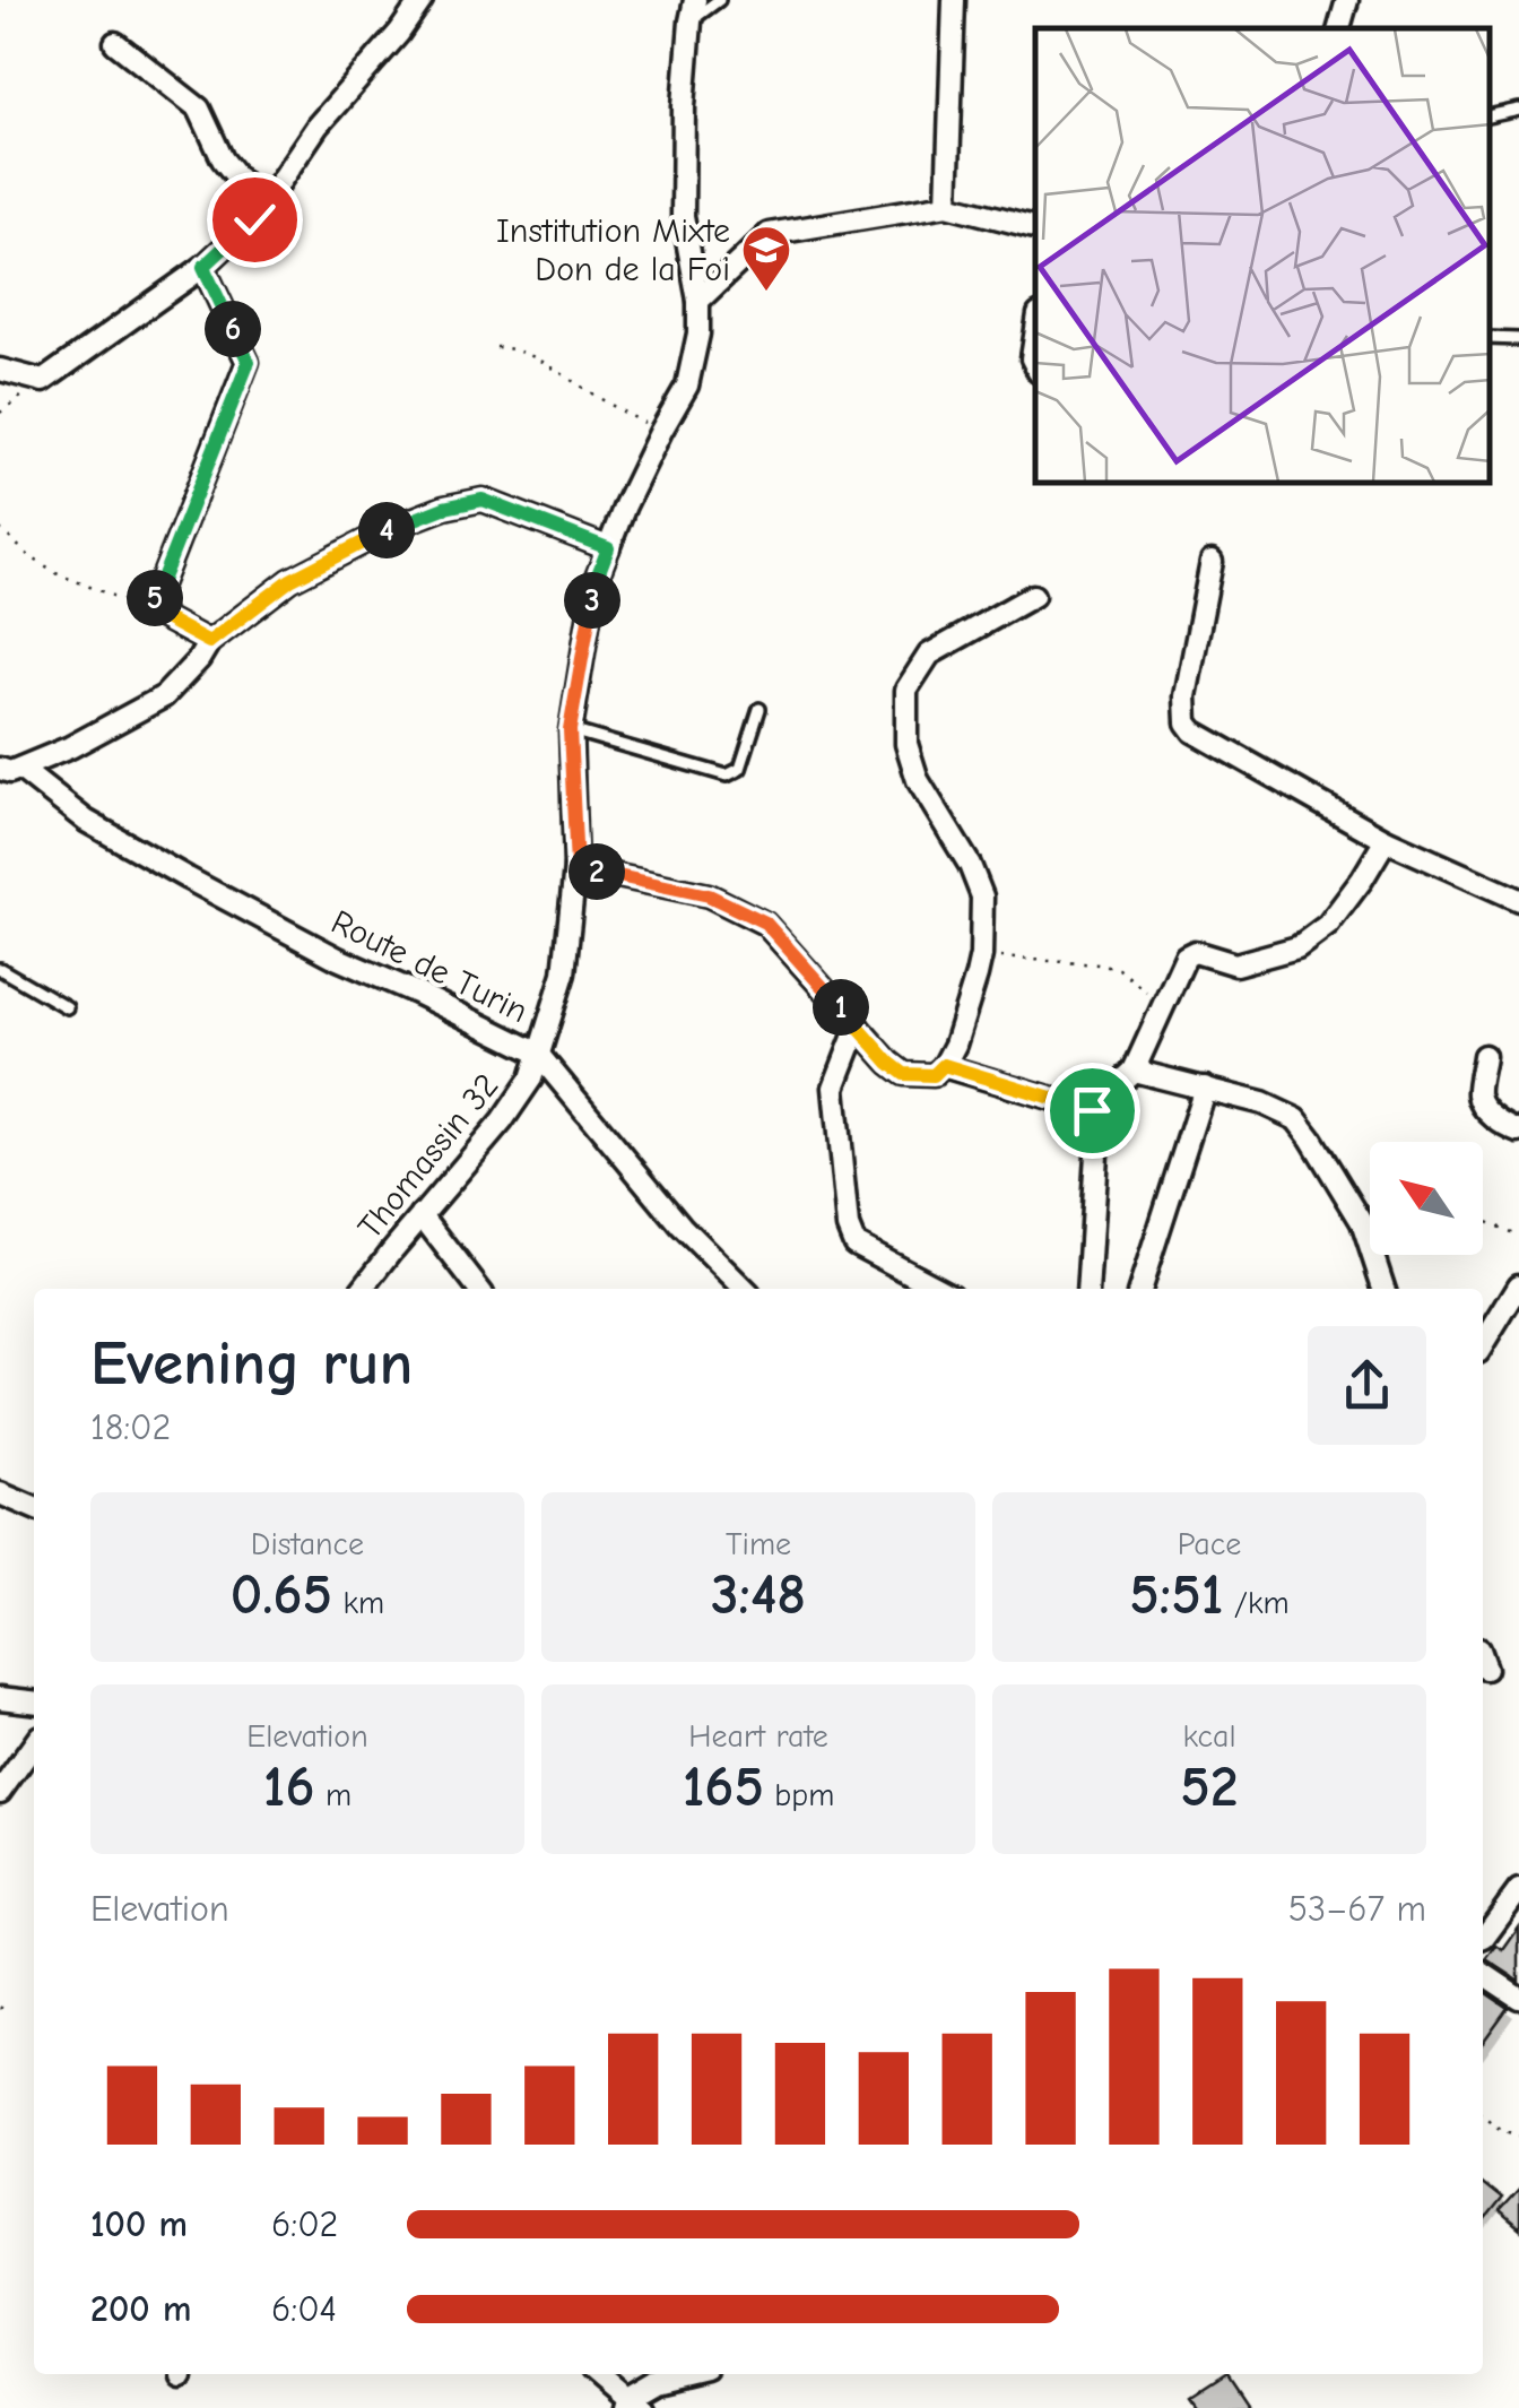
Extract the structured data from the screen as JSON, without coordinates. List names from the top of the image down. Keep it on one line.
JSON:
{"streets":{"street":["Route de Turin","Thomassin 32"]},"crossings":[["Route de Turin","Thomassin 32"]],"places":{"school or university":["Institution Mixte Don de la Foi"]},"north":"top left","page":{"pins":["6","4","5","3","2","1"],"heading":["Evening run","18:02"],"stats":[["Distance","0.65 km"],["Time","3:48"],["Pace","5:51 /km"],["Elevation","16 m"],["Heart rate","165 bpm"],["kcal","52"]],"chart":["Elevation","53–67 m"],"list":[{"name":"100 m","note":"6:02"},{"name":"200 m","note":"6:04"}]}}
